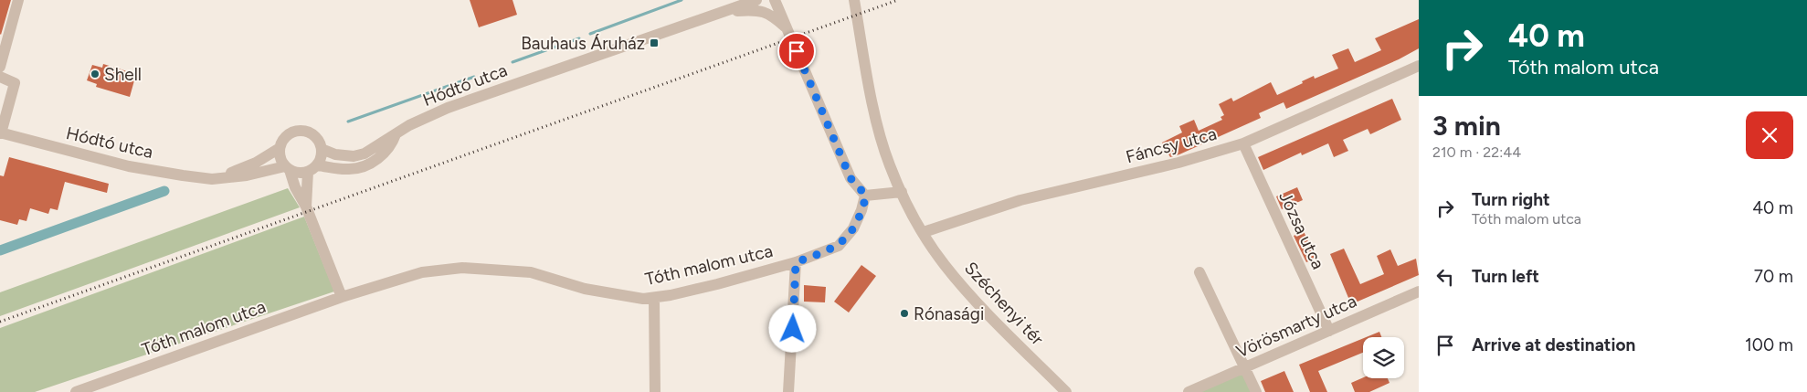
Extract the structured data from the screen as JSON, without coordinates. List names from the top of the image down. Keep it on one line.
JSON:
{"streets":{"street":["Hódtó utca","Fáncsy utca","Józsa utca","Tóth malom utca","Széchenyi tér","Vörösmarty utca"]},"crossings":[["Fáncsy utca","Józsa utca"],["Fáncsy utca","Széchenyi tér"],["Józsa utca","Vörösmarty utca"]],"places":{"transit":["Bauhaus Áruház"],"other":["Shell","Rónasági"]},"page":{"turn":["40 m","Tóth malom utca"],"heading":["3 min","210 m · 22:44"],"list":[{"name":"Turn right","note":"Tóth malom utca","value":"40 m"},{"name":"Turn left","value":"70 m"},{"name":"Arrive at destination","value":"100 m"}]}}
